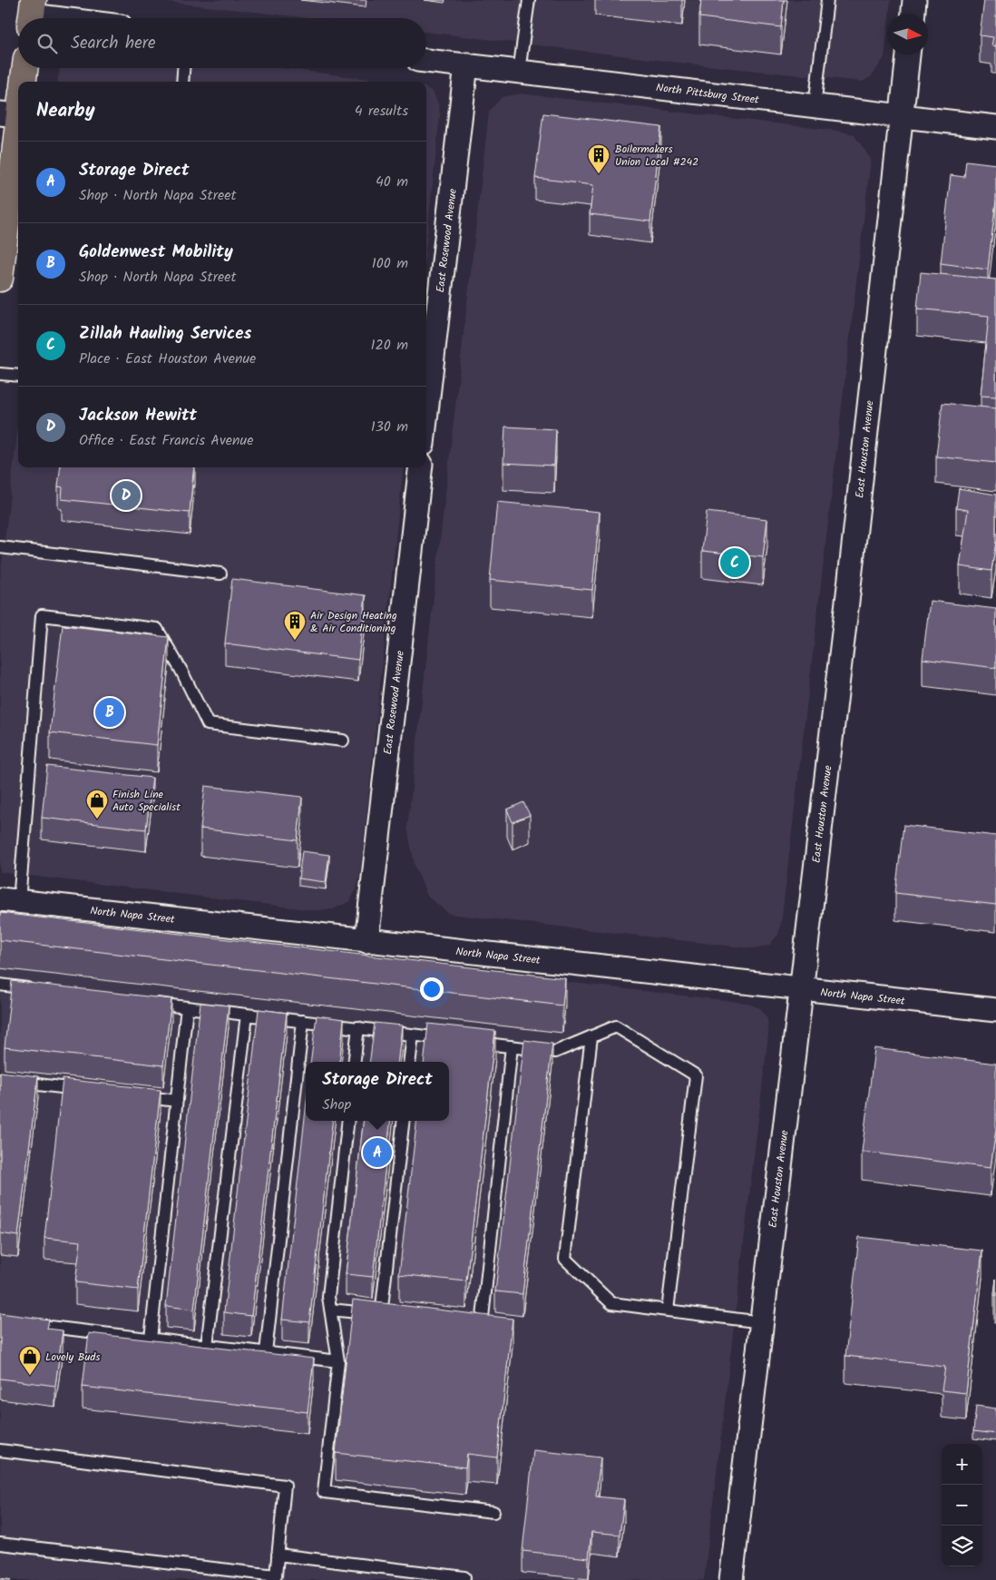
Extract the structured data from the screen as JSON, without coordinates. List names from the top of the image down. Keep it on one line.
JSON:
{"streets":{"street":["North Pittsburg Street","East Rosewood Avenue","East Houston Avenue","North Napa Street"]},"crossings":[["North Pittsburg Street","East Rosewood Avenue"],["North Pittsburg Street","East Houston Avenue"],["East Rosewood Avenue","North Napa Street"],["East Houston Avenue","North Napa Street"]],"places":{"building":["Boilermakers Union Local #242","Air Design Heating & Air Conditioning"],"shop":["Finish Line Auto Specialist","Lovely Buds"]},"north":"right","page":{"search":"Search here","heading":["Nearby","4 results"],"list":[{"mark":"A","name":"Storage Direct","note":"Shop · North Napa Street","value":"40 m"},{"mark":"B","name":"Goldenwest Mobility","note":"Shop · North Napa Street","value":"100 m"},{"mark":"C","name":"Zillah Hauling Services","note":"Place · East Houston Avenue","value":"120 m"},{"mark":"D","name":"Jackson Hewitt","note":"Office · East Francis Avenue","value":"130 m"}],"pins":["D","C","B","A"],"popup":["Storage Direct","Shop"],"map_buttons":["+","−"]}}
